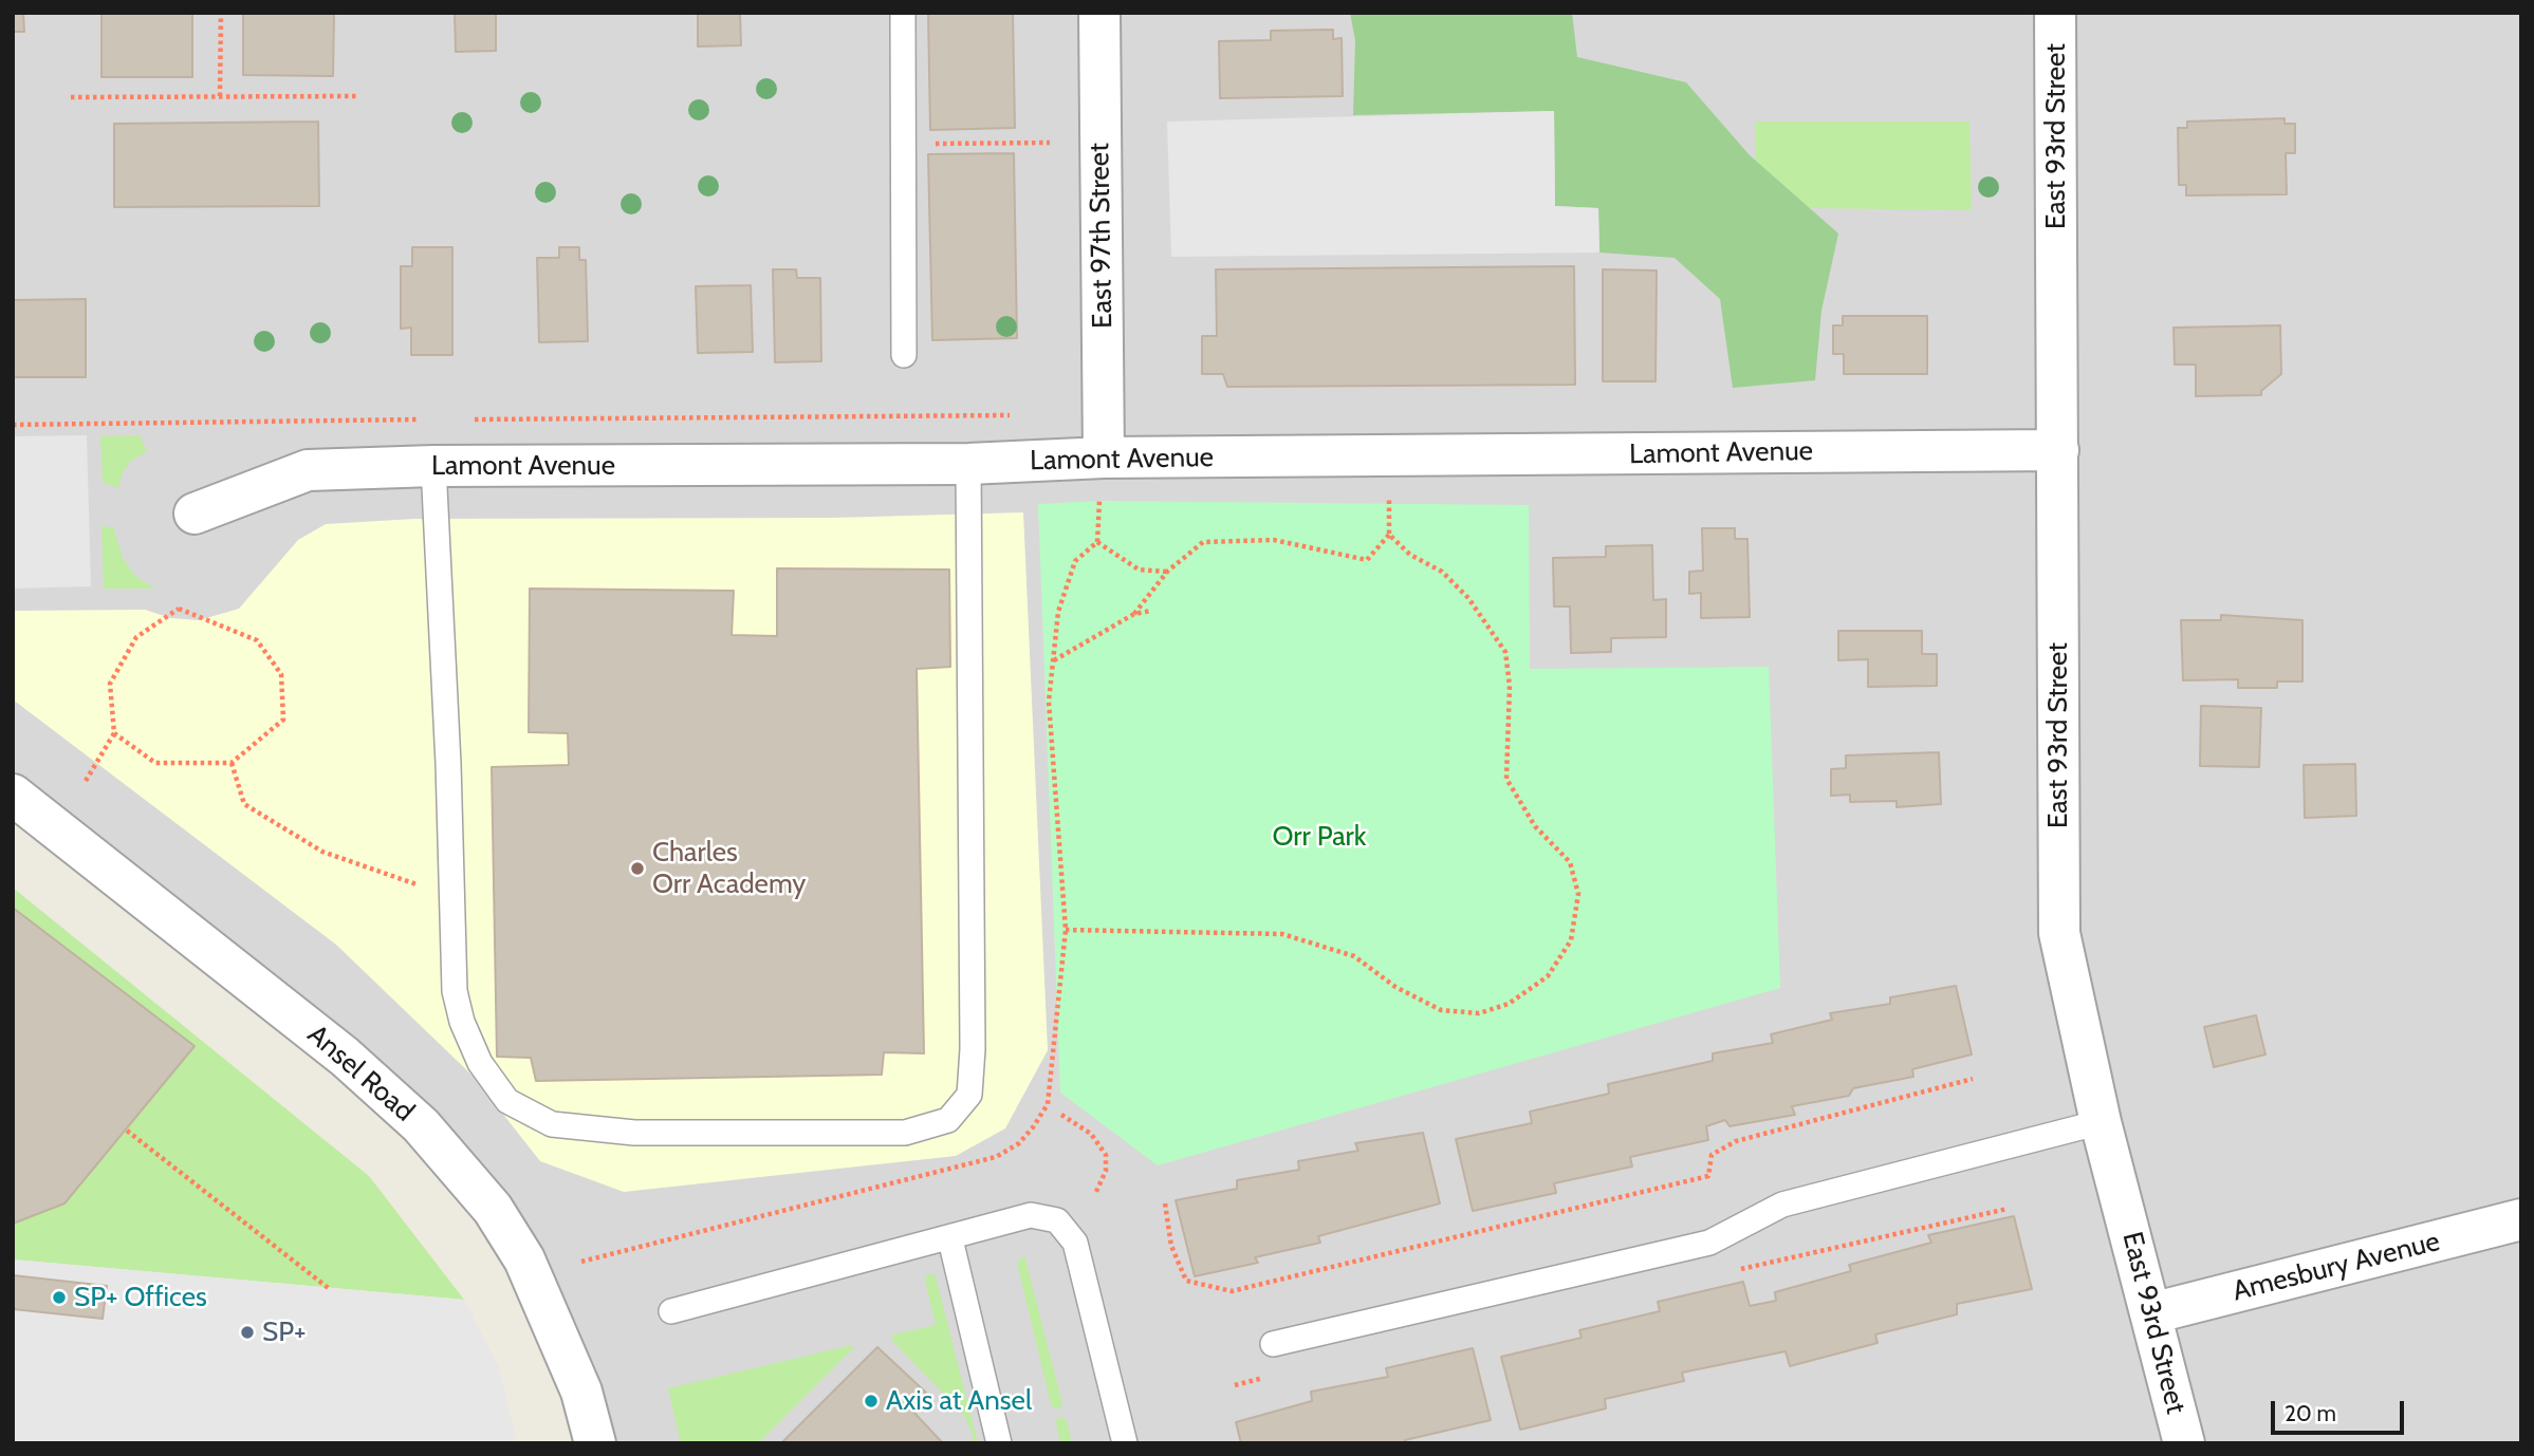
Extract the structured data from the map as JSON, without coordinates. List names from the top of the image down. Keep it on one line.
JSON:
{"streets":{"street":["East 93rd Street","East 97th Street","Lamont Avenue","Ansel Road","Amesbury Avenue"]},"crossings":[["East 93rd Street","Lamont Avenue"],["East 93rd Street","Amesbury Avenue"],["East 97th Street","Lamont Avenue"]],"parks":["Orr Park"],"places":["Charles Orr Academy","SP+ Offices","SP+","Axis at Ansel"],"scale_bar":"20 m"}
